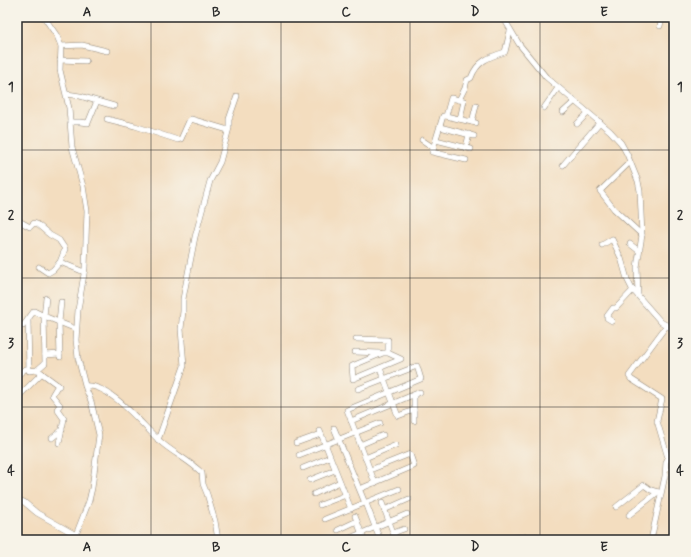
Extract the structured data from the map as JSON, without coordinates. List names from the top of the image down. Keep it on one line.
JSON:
{"grid":{"columns":["A","B","C","D","E"],"rows":["1","2","3","4"]}}
